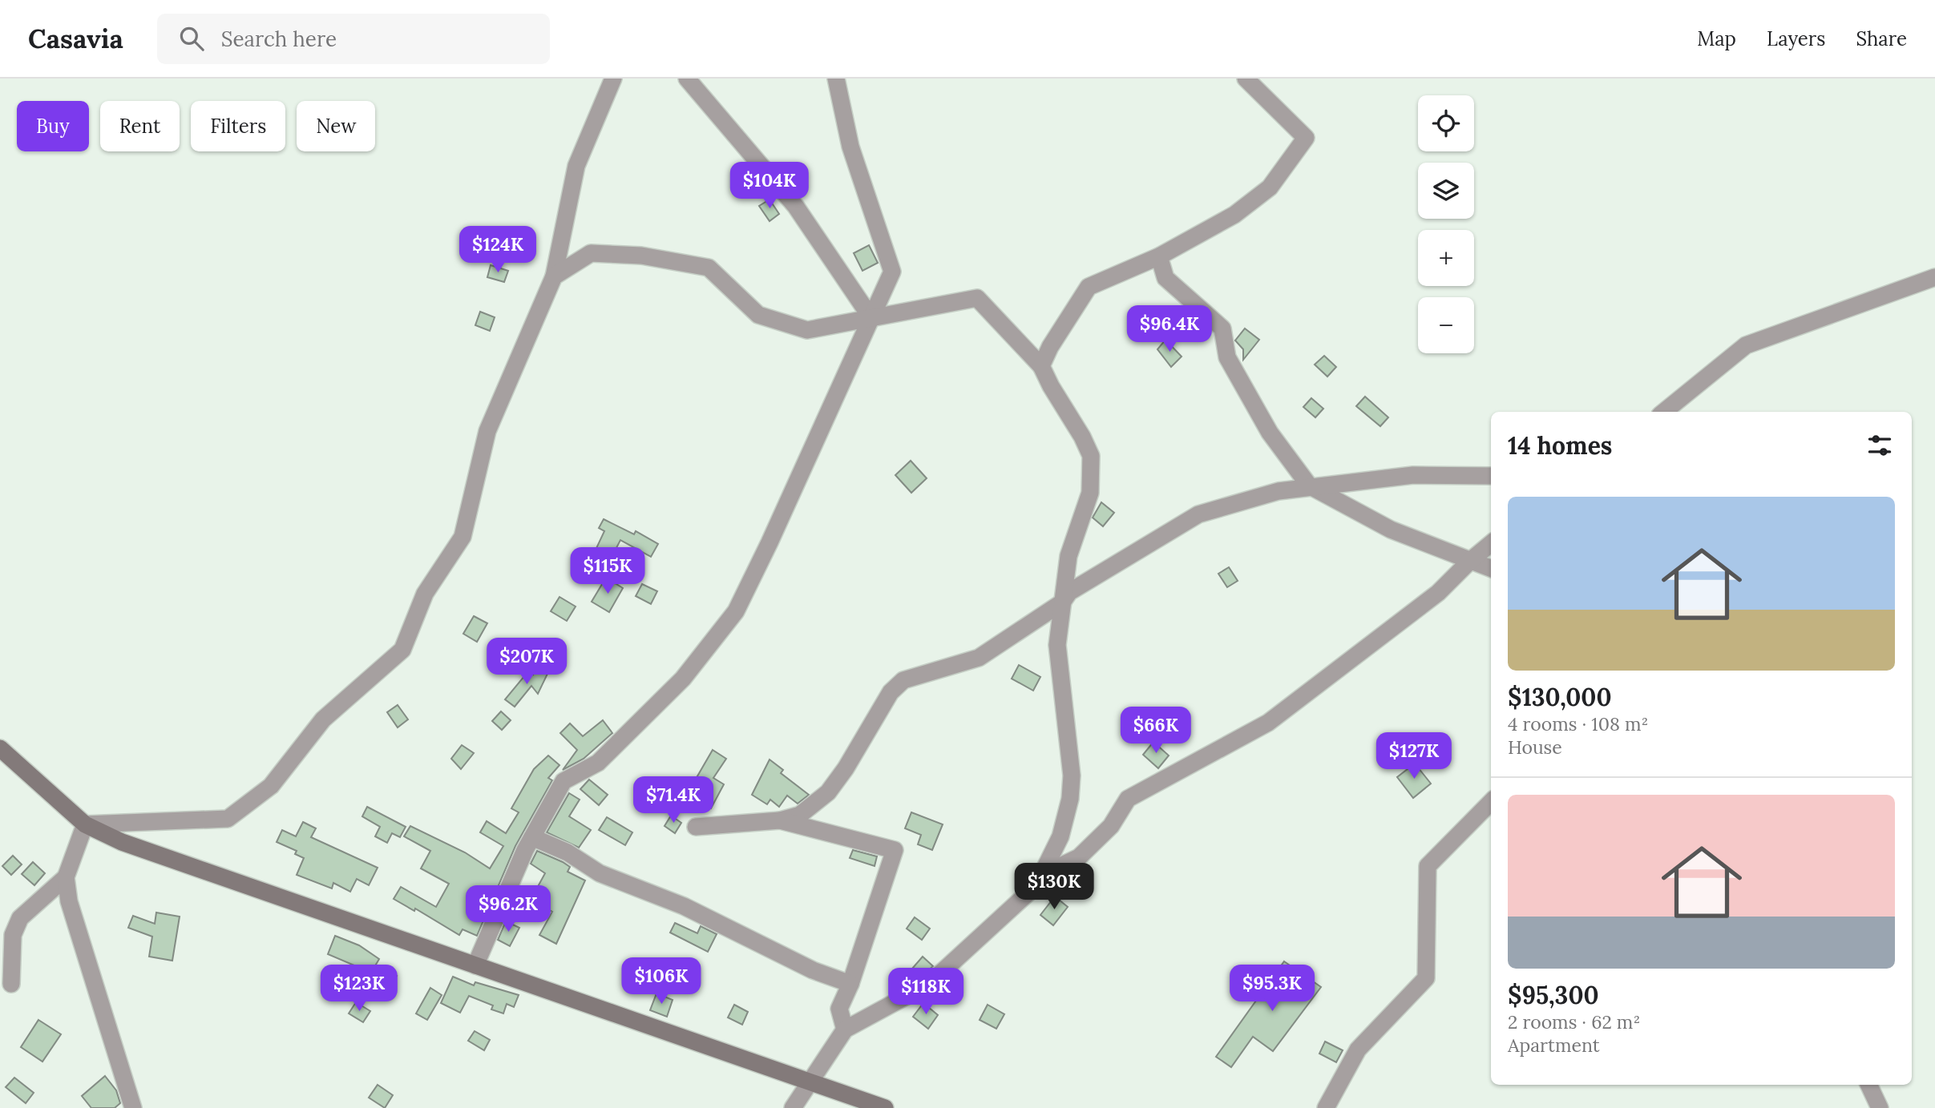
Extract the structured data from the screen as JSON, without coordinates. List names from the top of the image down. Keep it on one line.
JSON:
{"page":{"header":"Casavia","search":"Search here","nav":["Map","Layers","Share"],"map_buttons":["+","−"],"chip":["Buy","Rent","Filters","New"],"price":["$104K","$124K","$96.4K","$115K","$207K","$66K","$127K","$71.4K","$130K","$96.2K","$106K","$123K","$95.3K","$118K"],"heading":"14 homes","list":[{"name":"$130,000","note":"4 rooms · 108 m² · House"},{"name":"$95,300","note":"2 rooms · 62 m² · Apartment"}]}}
